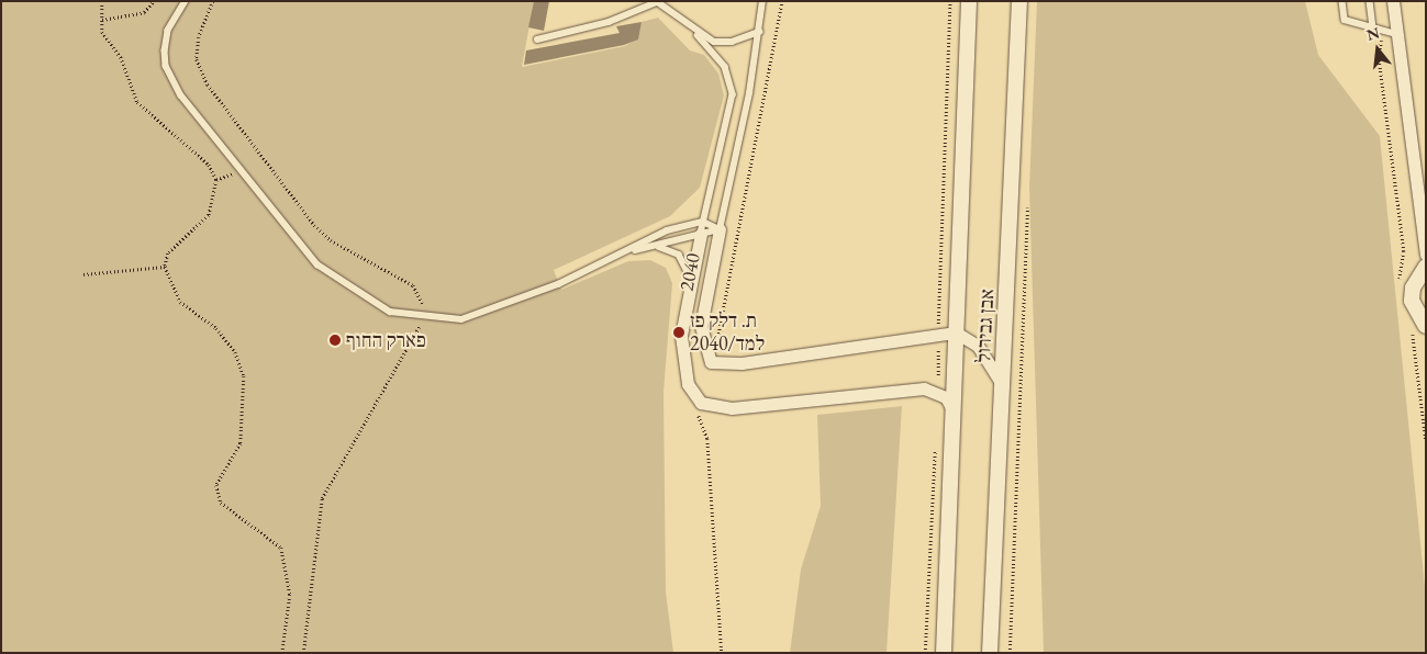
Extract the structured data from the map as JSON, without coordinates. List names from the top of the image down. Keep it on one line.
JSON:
{"streets":{"street":["2040","אבן גבירול"]},"crossings":[["2040","אבן גבירול"]],"places":["ת. דלק פז למד/2040","פארק החוף"],"north":"top"}
